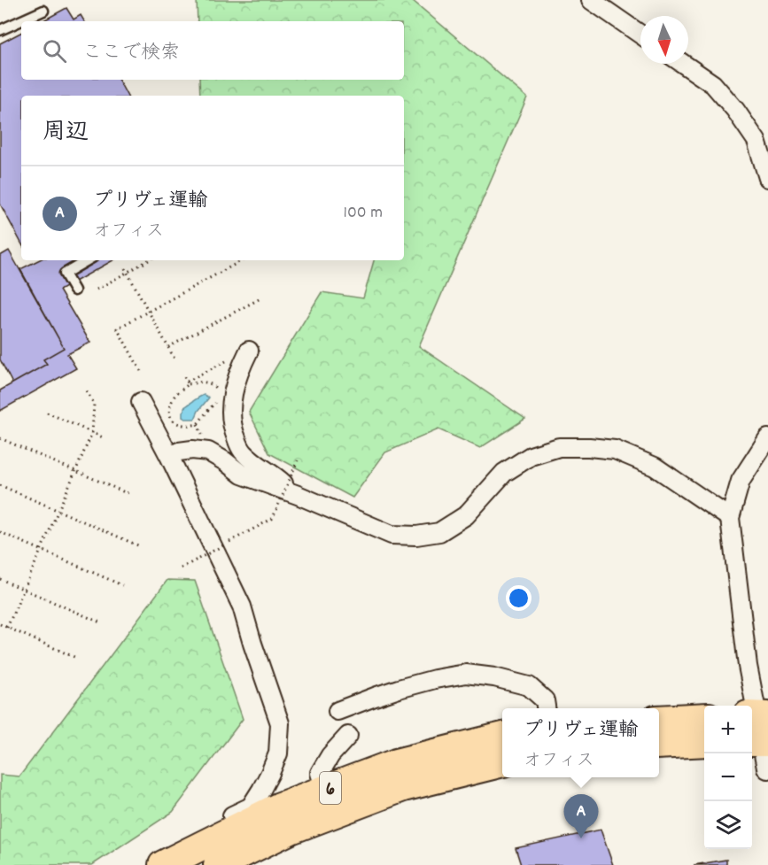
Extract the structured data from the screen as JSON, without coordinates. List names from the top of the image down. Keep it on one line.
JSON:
{"streets":{"main road":["6"]},"north":"bottom","page":{"search":"ここで検索","heading":"周辺","list":[{"mark":"A","name":"プリヴェ運輸","note":"オフィス","value":"100 m"}],"map_buttons":["+","−"],"popup":["プリヴェ運輸","オフィス"],"pins":"A"}}
